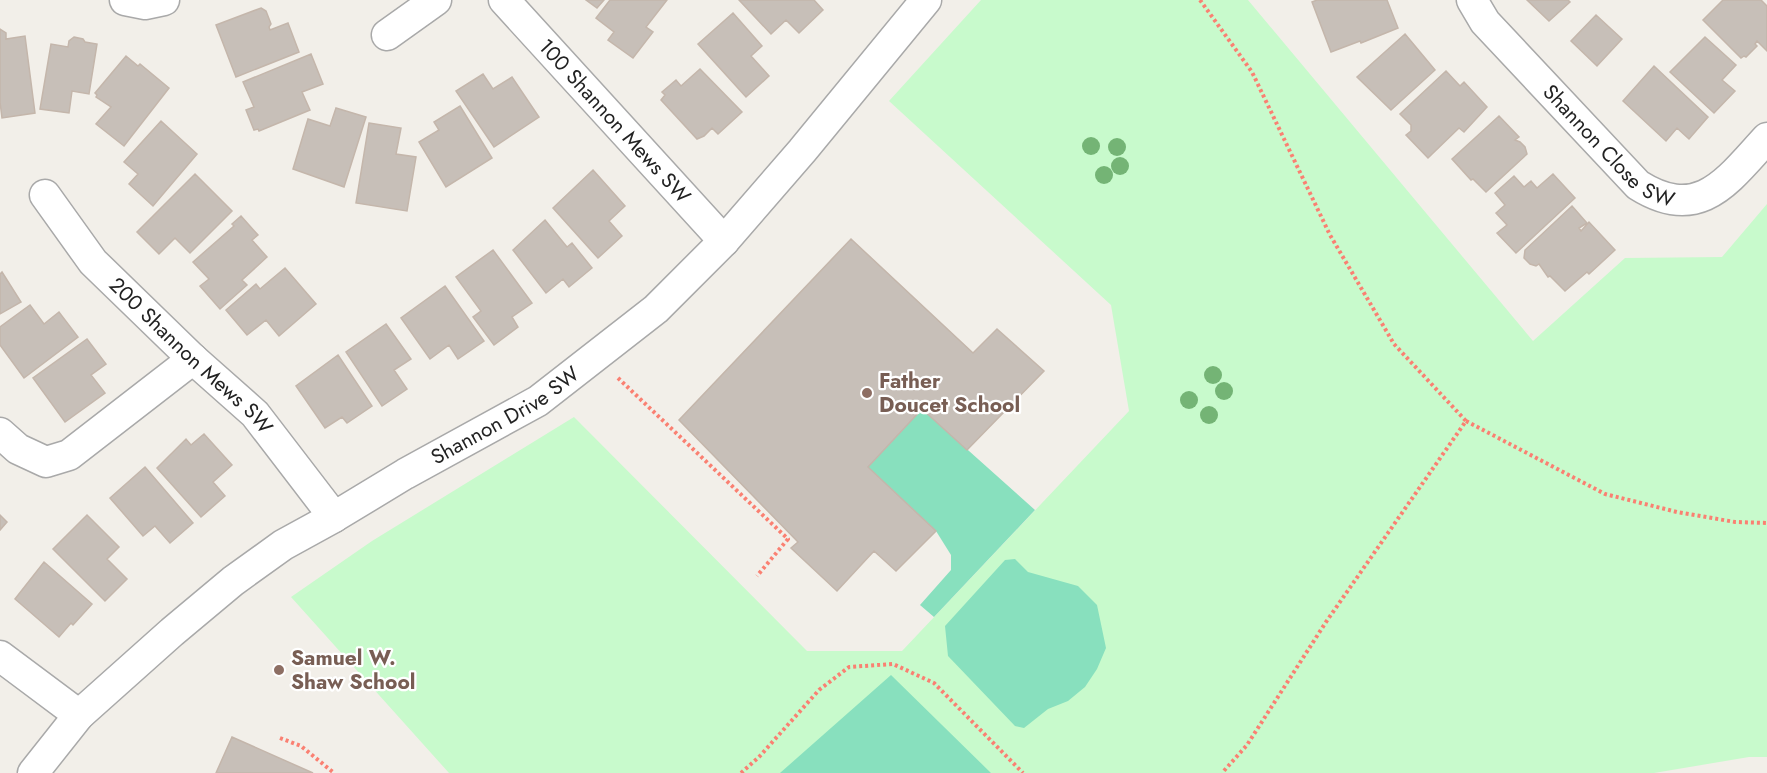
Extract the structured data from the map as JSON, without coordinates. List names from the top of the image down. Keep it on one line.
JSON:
{"streets":{"street":["100 Shannon Mews SW","Shannon Close SW","200 Shannon Mews SW","Shannon Drive SW"]},"crossings":[["100 Shannon Mews SW","Shannon Drive SW"],["200 Shannon Mews SW","Shannon Drive SW"]],"places":["Father Doucet School","Samuel W. Shaw School"]}
